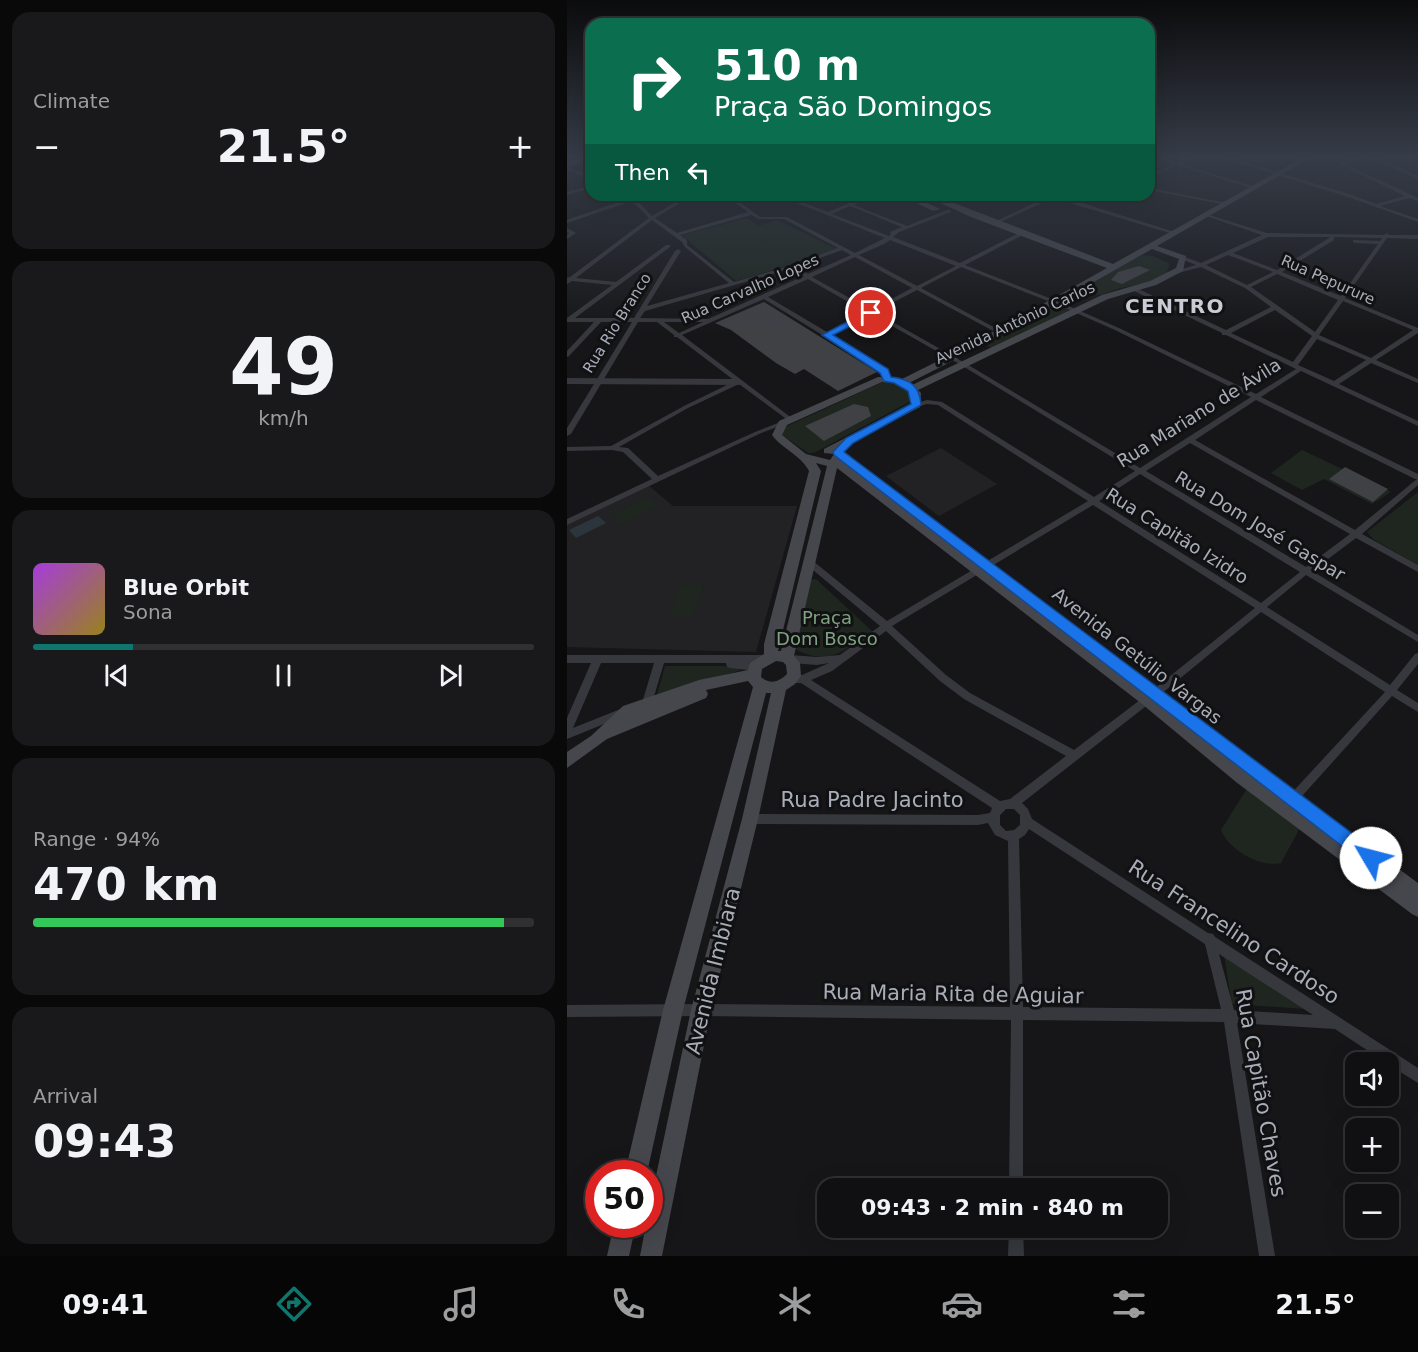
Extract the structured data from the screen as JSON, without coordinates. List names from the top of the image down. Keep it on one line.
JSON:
{"streets":{"main road":["Avenida Antônio Carlos","Avenida Getúlio Vargas","Avenida Imbiara"],"street":["Rua Pepurure","Rua Carvalho Lopes","Rua Rio Branco","Rua Mariano de Ávila","Rua Dom José Gaspar","Rua Capitão Izidro","Rua Padre Jacinto","Rua Francelino Cardoso","Rua Maria Rita de Aguiar","Rua Capitão Chaves"]},"crossings":[["Rua Pepurure","Rua Mariano de Ávila"],["Rua Carvalho Lopes","Rua Dom José Gaspar"],["Avenida Antônio Carlos","Rua Dom José Gaspar"],["Rua Mariano de Ávila","Rua Dom José Gaspar"],["Rua Mariano de Ávila","Rua Capitão Izidro"],["Rua Mariano de Ávila","Avenida Getúlio Vargas"],["Rua Mariano de Ávila","Avenida Imbiara"],["Avenida Getúlio Vargas","Avenida Imbiara"],["Rua Padre Jacinto","Rua Francelino Cardoso"],["Rua Padre Jacinto","Avenida Imbiara"],["Rua Francelino Cardoso","Rua Maria Rita de Aguiar"],["Rua Francelino Cardoso","Rua Capitão Chaves"],["Avenida Imbiara","Rua Maria Rita de Aguiar"],["Rua Maria Rita de Aguiar","Rua Capitão Chaves"]],"districts":["CENTRO"],"parks":["Praça Dom Bosco"],"page":{"tile":["Climate",["49","km/h"],["Range · 94%","470 km"],["Arrival","09:43"]],"turn":["510 m","Praça São Domingos"],"heat":["−","21.5°","+"],"then":"Then","song":["Blue Orbit","Sona"],"map_buttons":["+","−"],"limit":"50","trip":"09:43 · 2 min · 840 m","tabs":["09:41","21.5°"]}}
